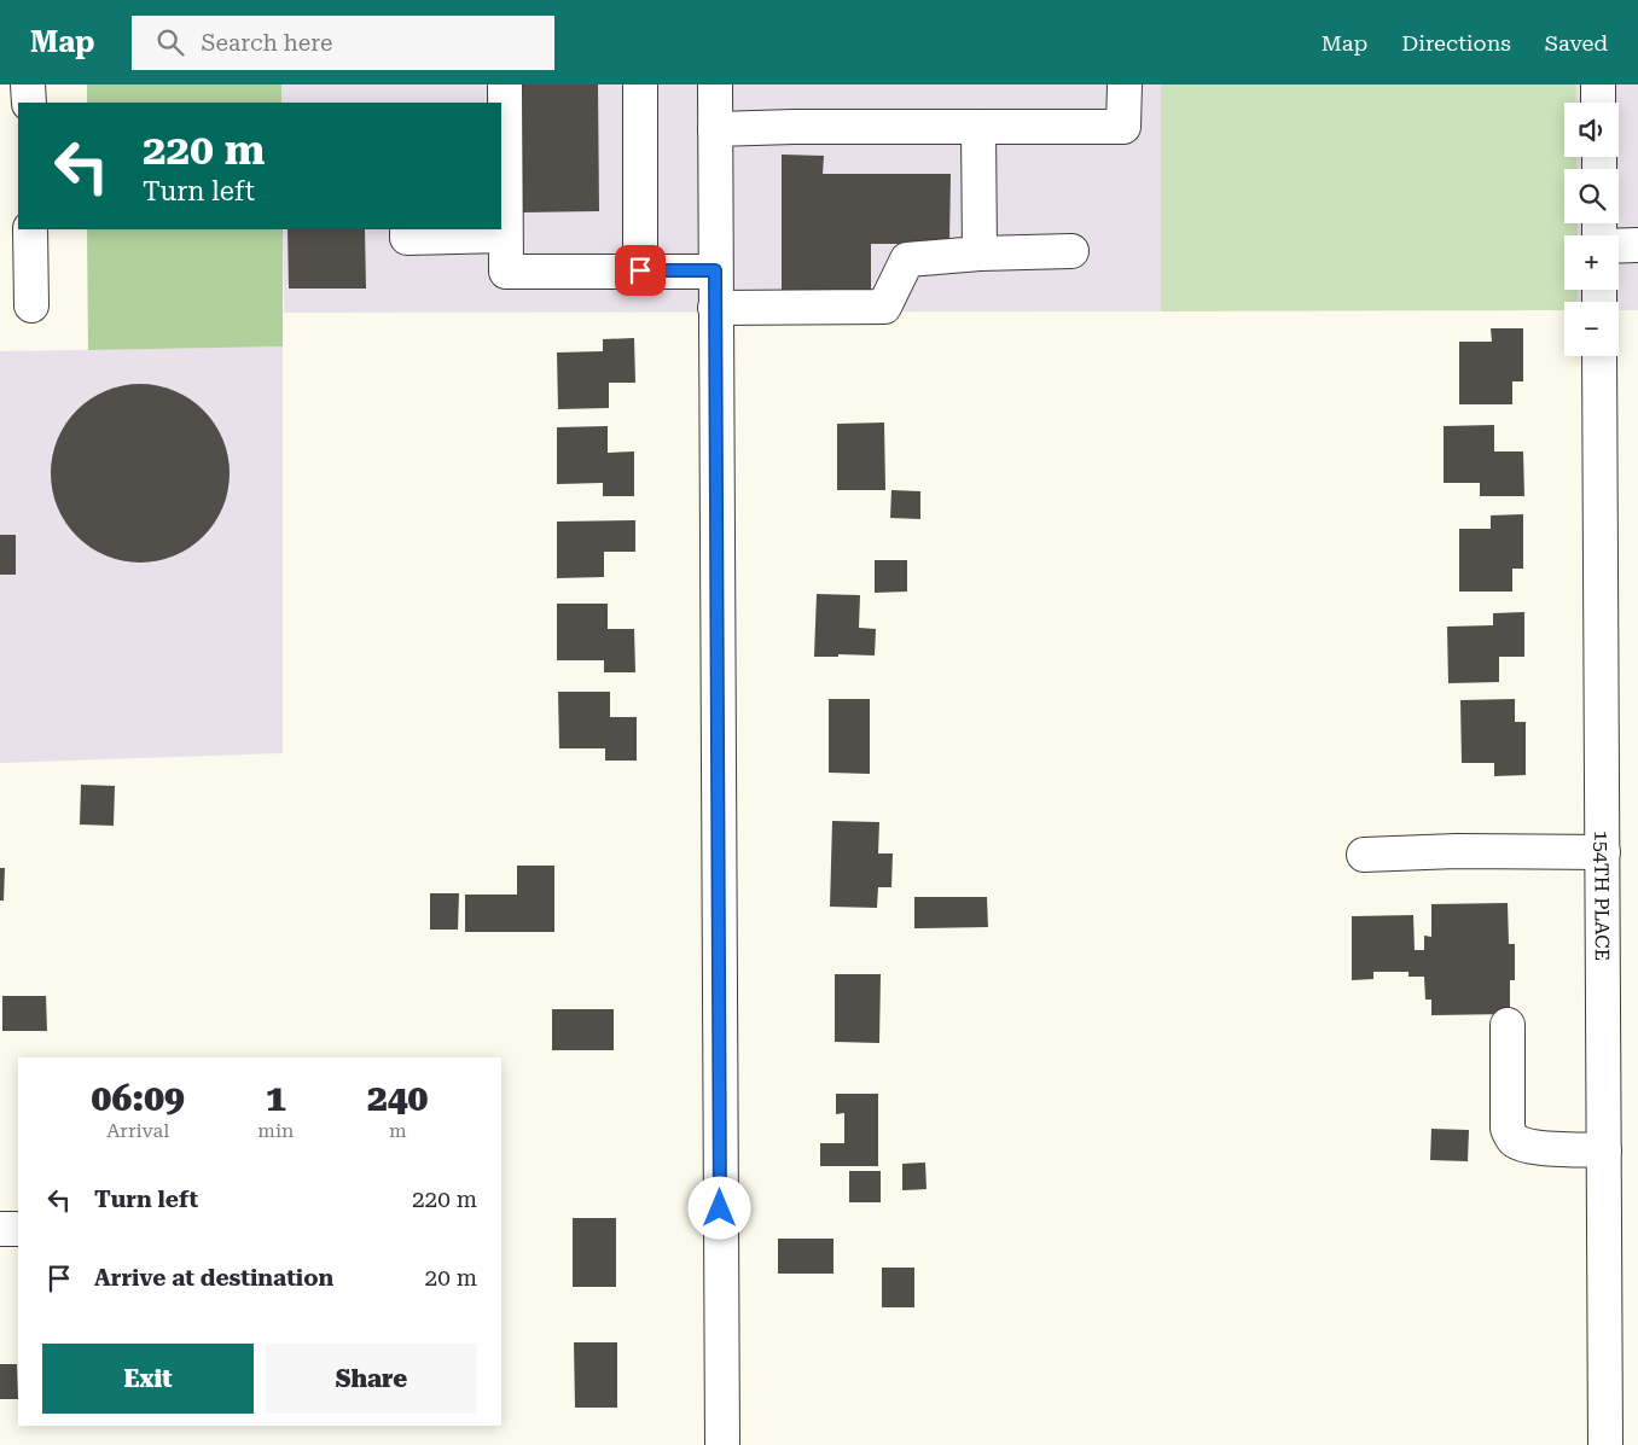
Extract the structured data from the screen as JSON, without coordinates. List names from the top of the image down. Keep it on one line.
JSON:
{"streets":{"street":["154TH PLACE"]},"page":{"header":"Map","search":"Search here","nav":["Map","Directions","Saved"],"map_buttons":["+","−"],"turn":["220 m","Turn left"],"eta":["06:09","Arrival","1","min","240","m"],"list":[{"name":"Turn left","value":"220 m"},{"name":"Arrive at destination","value":"20 m"}],"buttons":["Exit","Share"]}}
